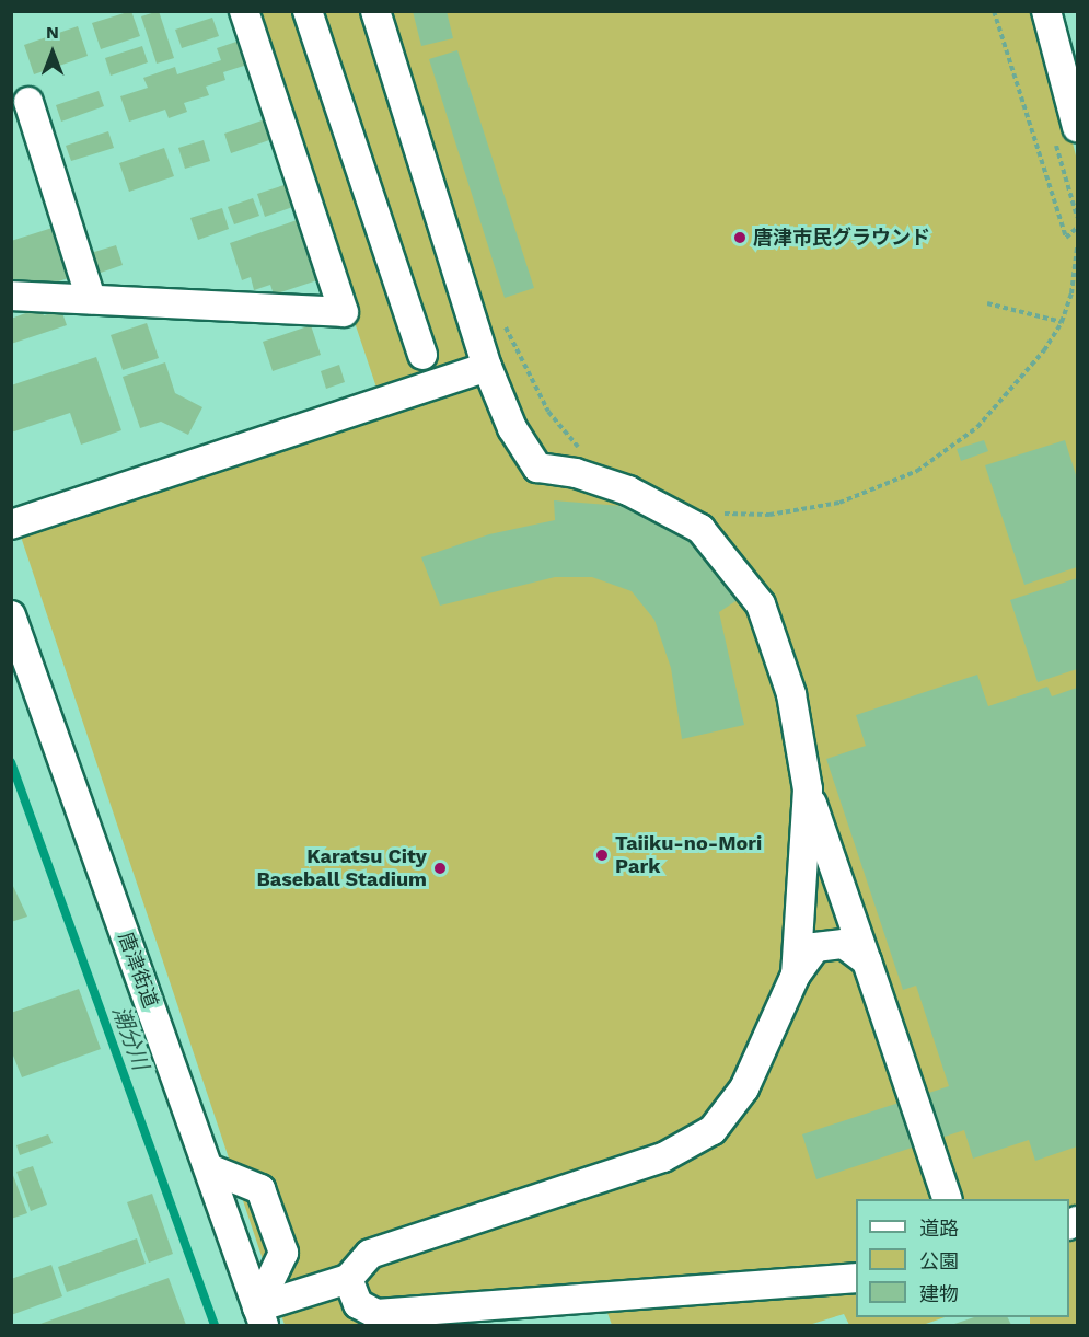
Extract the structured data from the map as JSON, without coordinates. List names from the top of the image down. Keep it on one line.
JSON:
{"streets":{"street":["唐津街道"]},"water":["潮分川"],"places":["唐津市民グラウンド","Taiiku-no-Mori Park","Karatsu City Baseball Stadium"],"legend":["道路","公園","建物"],"north":"top"}
